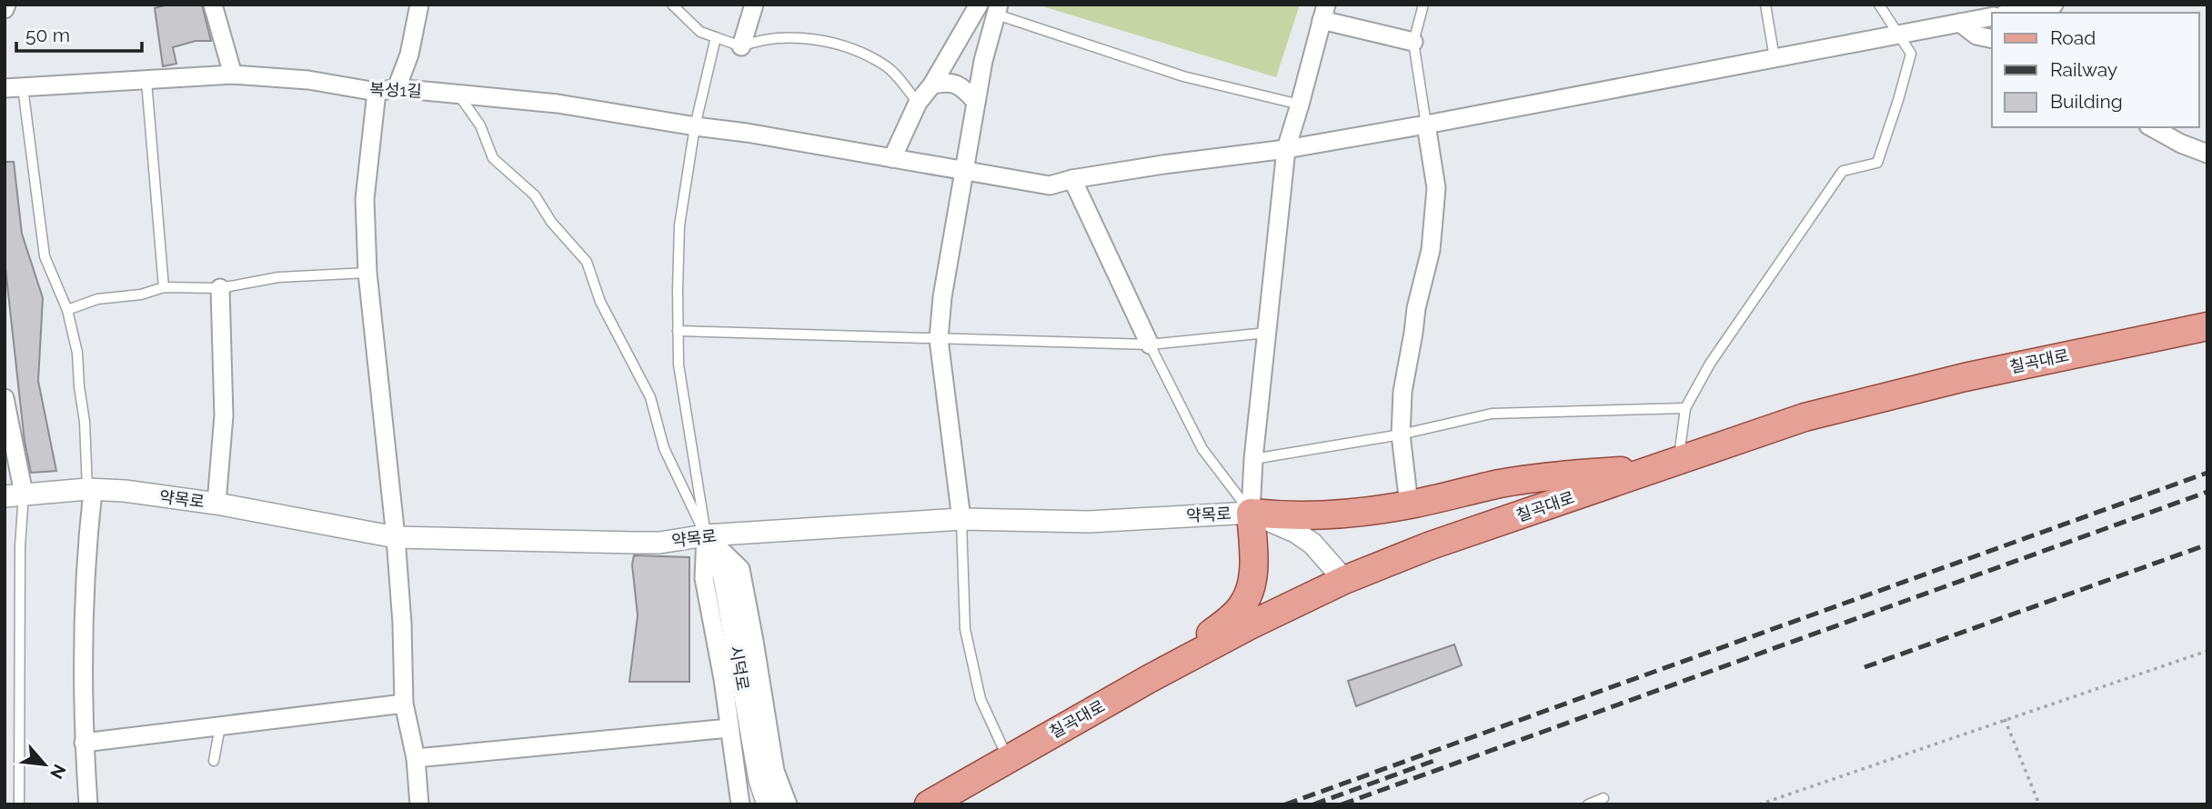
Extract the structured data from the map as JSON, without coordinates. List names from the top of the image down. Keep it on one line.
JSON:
{"streets":{"main road":["칠곡대로"],"street":["복성1길","약목로","시덕로"]},"crossings":[["칠곡대로","약목로"],["약목로","시덕로"]],"legend":["Road","Railway","Building"],"scale_bar":"50 m","north":"bottom right"}
